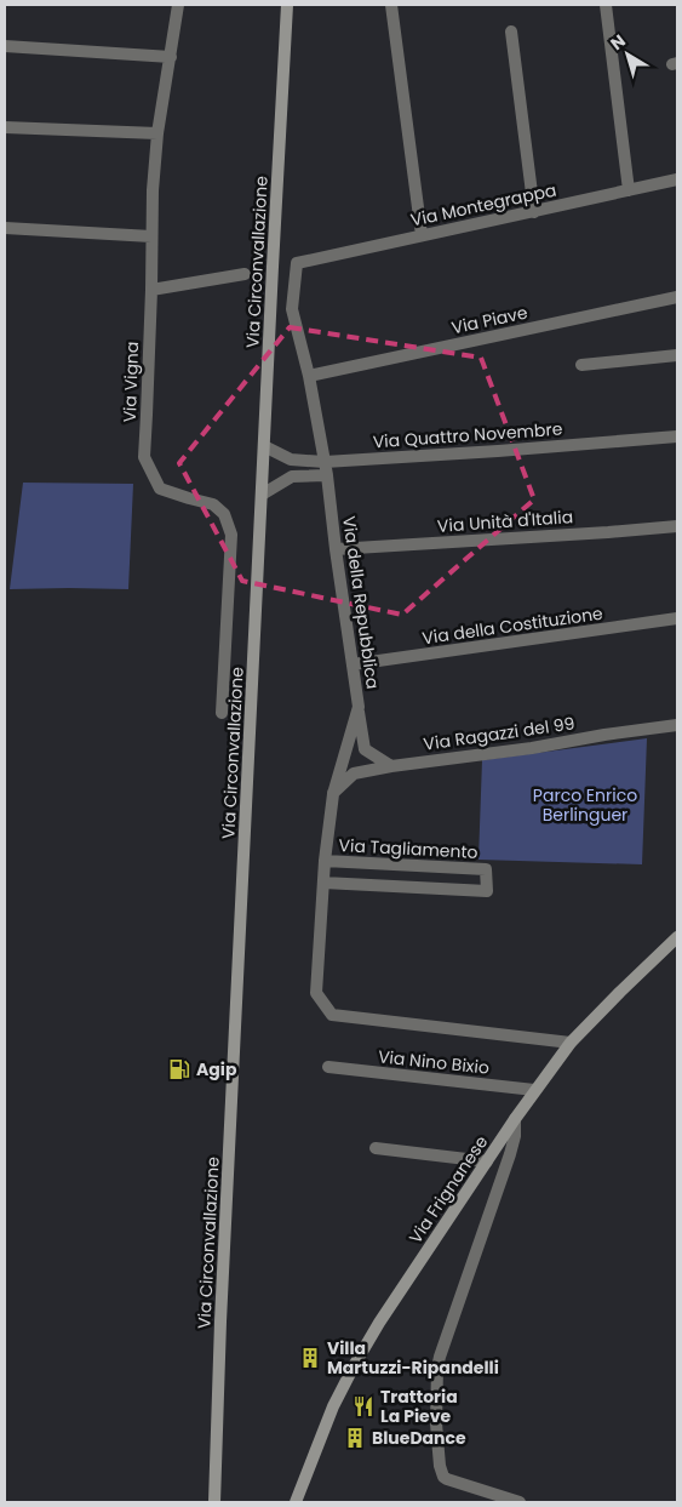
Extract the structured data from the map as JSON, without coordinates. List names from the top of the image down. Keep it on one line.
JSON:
{"streets":{"main road":["Via Circonvallazione","Via Frignanese"],"street":["Via Montegrappa","Via Piave","Via Vigna","Via Quattro Novembre","Via Unità d'Italia","Via della Repubblica","Via della Costituzione","Via Ragazzi del 99","Via Tagliamento","Via Nino Bixio"]},"crossings":[["Via Montegrappa","Via della Repubblica"],["Via Circonvallazione","Via Quattro Novembre"],["Via Piave","Via della Repubblica"],["Via Quattro Novembre","Via della Repubblica"],["Via Unità d'Italia","Via della Repubblica"],["Via della Repubblica","Via della Costituzione"],["Via della Repubblica","Via Ragazzi del 99"],["Via della Repubblica","Via Tagliamento"],["Via della Repubblica","Via Frignanese"],["Via Nino Bixio","Via Frignanese"]],"parks":["Parco Enrico Berlinguer"],"places":{"fuel station":["Agip"],"building":["Villa Martuzzi-Ripandelli","BlueDance"],"restaurant":["Trattoria La Pieve"]},"north":"top left"}
